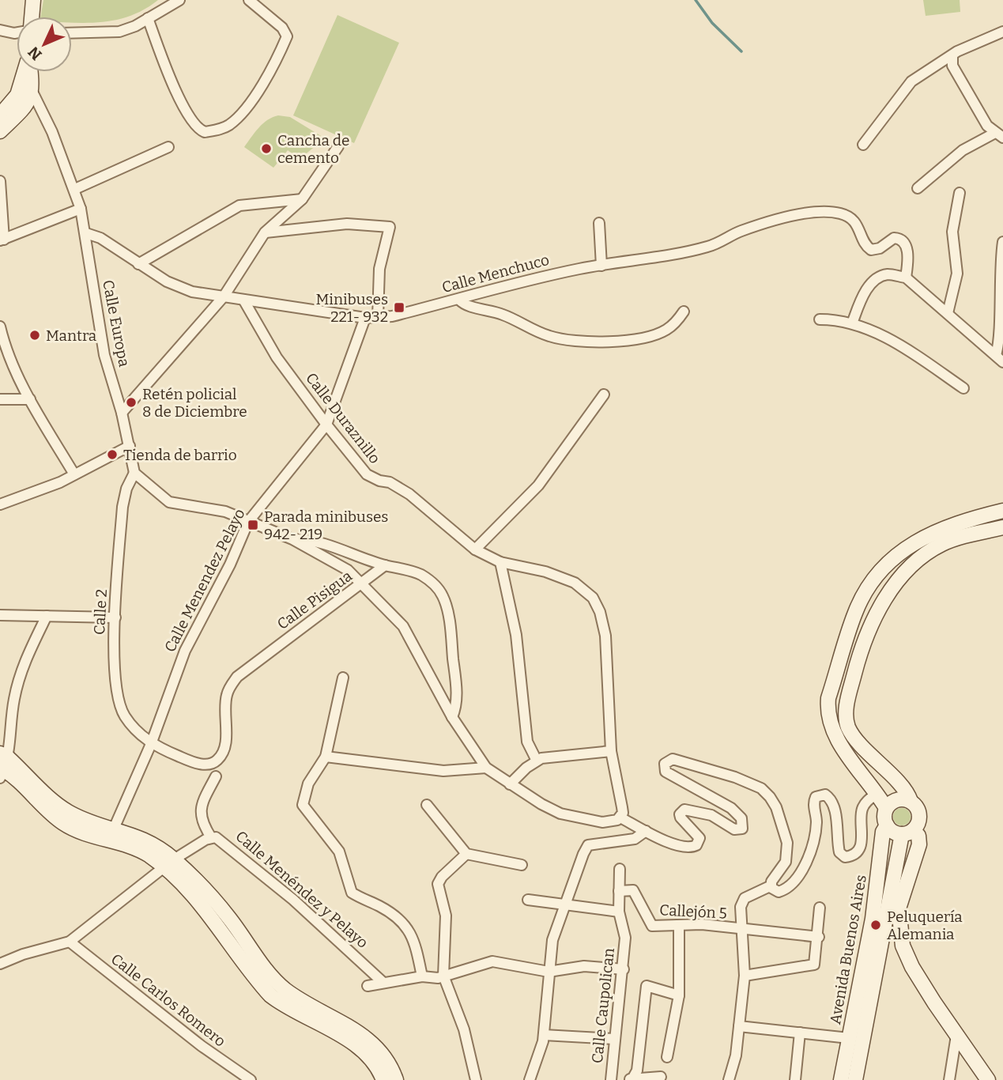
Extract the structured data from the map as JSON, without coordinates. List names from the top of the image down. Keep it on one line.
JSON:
{"streets":{"main road":["Avenida Buenos Aires"],"street":["Calle Menchuco","Calle Europa","Calle Duraznillo","Calle Menendez Pelayo","Calle Pisigua","Calle 2","Calle Menéndez y Pelayo","Callejón 5","Calle Carlos Romero","Calle Caupolican"]},"crossings":[["Calle Menchuco","Calle Europa"],["Calle Menchuco","Calle Duraznillo"],["Calle Menchuco","Calle Menendez Pelayo"],["Calle Europa","Calle 2"],["Calle Duraznillo","Calle Menendez Pelayo"],["Calle Menendez Pelayo","Calle Pisigua"],["Calle Menendez Pelayo","Calle 2"],["Calle Pisigua","Calle 2"],["Calle Menéndez y Pelayo","Calle Carlos Romero"],["Callejón 5","Calle Caupolican"]],"places":{"other":["Cancha de cemento","Mantra","Retén policial 8 de Diciembre","Tienda de barrio","Peluquería Alemania"],"transit":["Minibuses 221- 932","Parada minibuses 942- 219"]},"north":"bottom left"}
